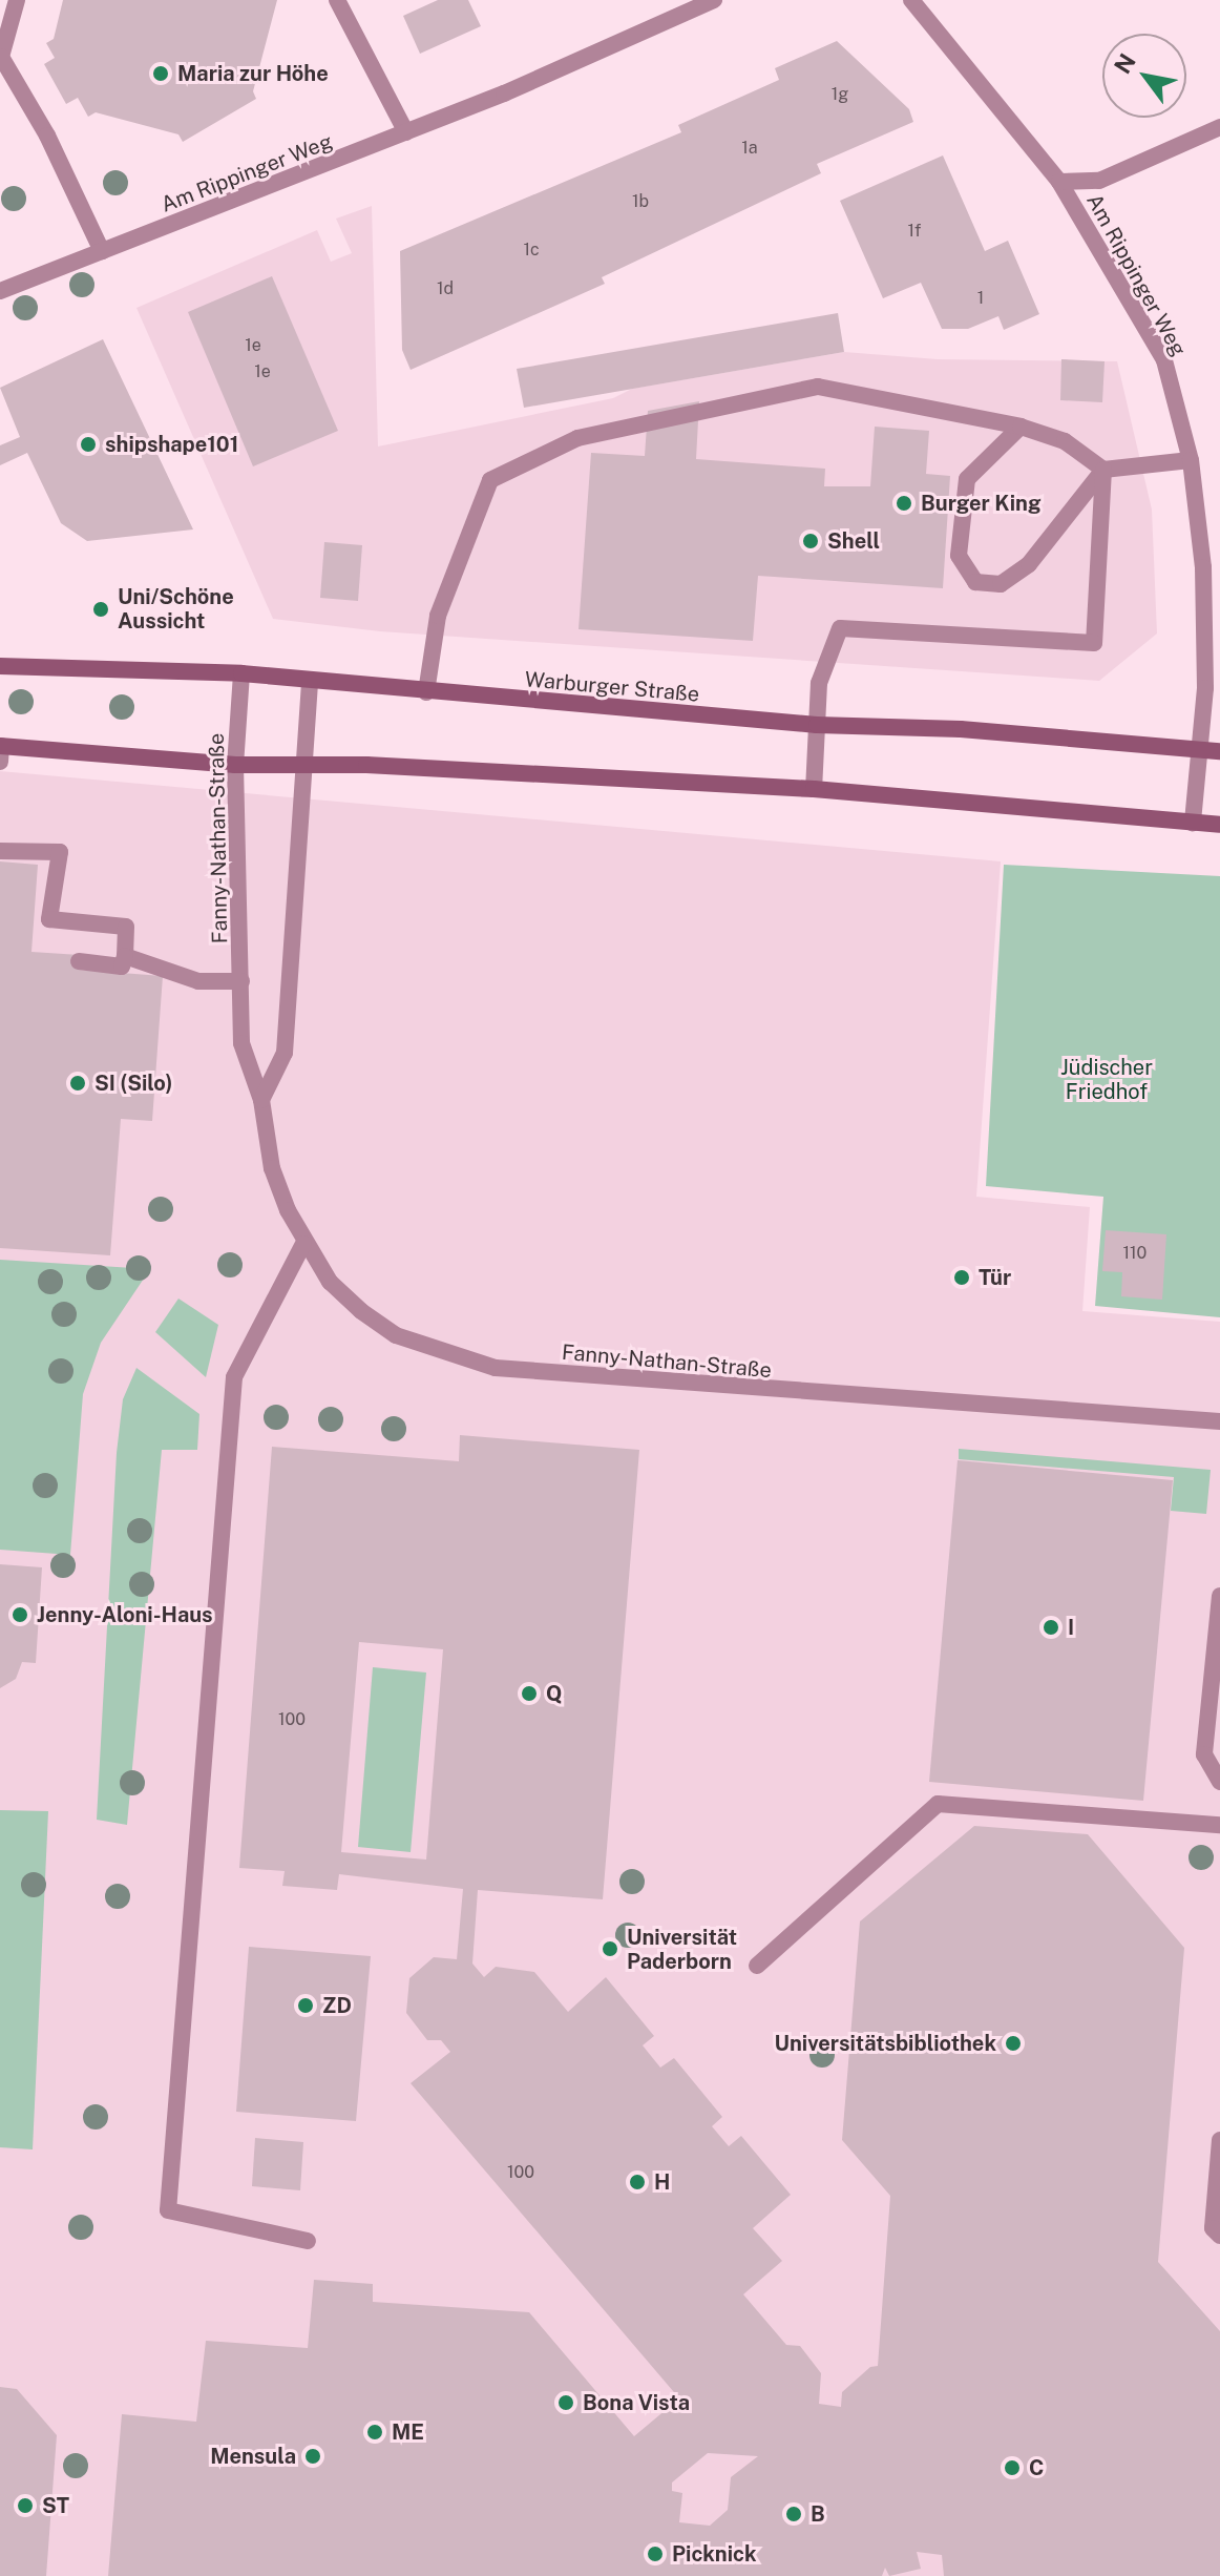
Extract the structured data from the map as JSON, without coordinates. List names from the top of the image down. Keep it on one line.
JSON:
{"streets":{"main road":["Warburger Straße"],"street":["Am Rippinger Weg","Fanny-Nathan-Straße"]},"crossings":[["Am Rippinger Weg","Warburger Straße"],["Warburger Straße","Fanny-Nathan-Straße"]],"parks":["Jüdischer Friedhof"],"places":["Maria zur Höhe","shipshape101","Burger King","Shell","Uni/Schöne Aussicht","SI (Silo)","Tür","Jenny-Aloni-Haus","I","Q","Universität Paderborn","ZD","Universitätsbibliothek","H","Bona Vista","ME","Mensula","C","ST","B","Picknick"],"house_numbers":["1g","1a","1b","1f","1c","1d","1","1e","1e","110","100","100"],"north":"top left"}
